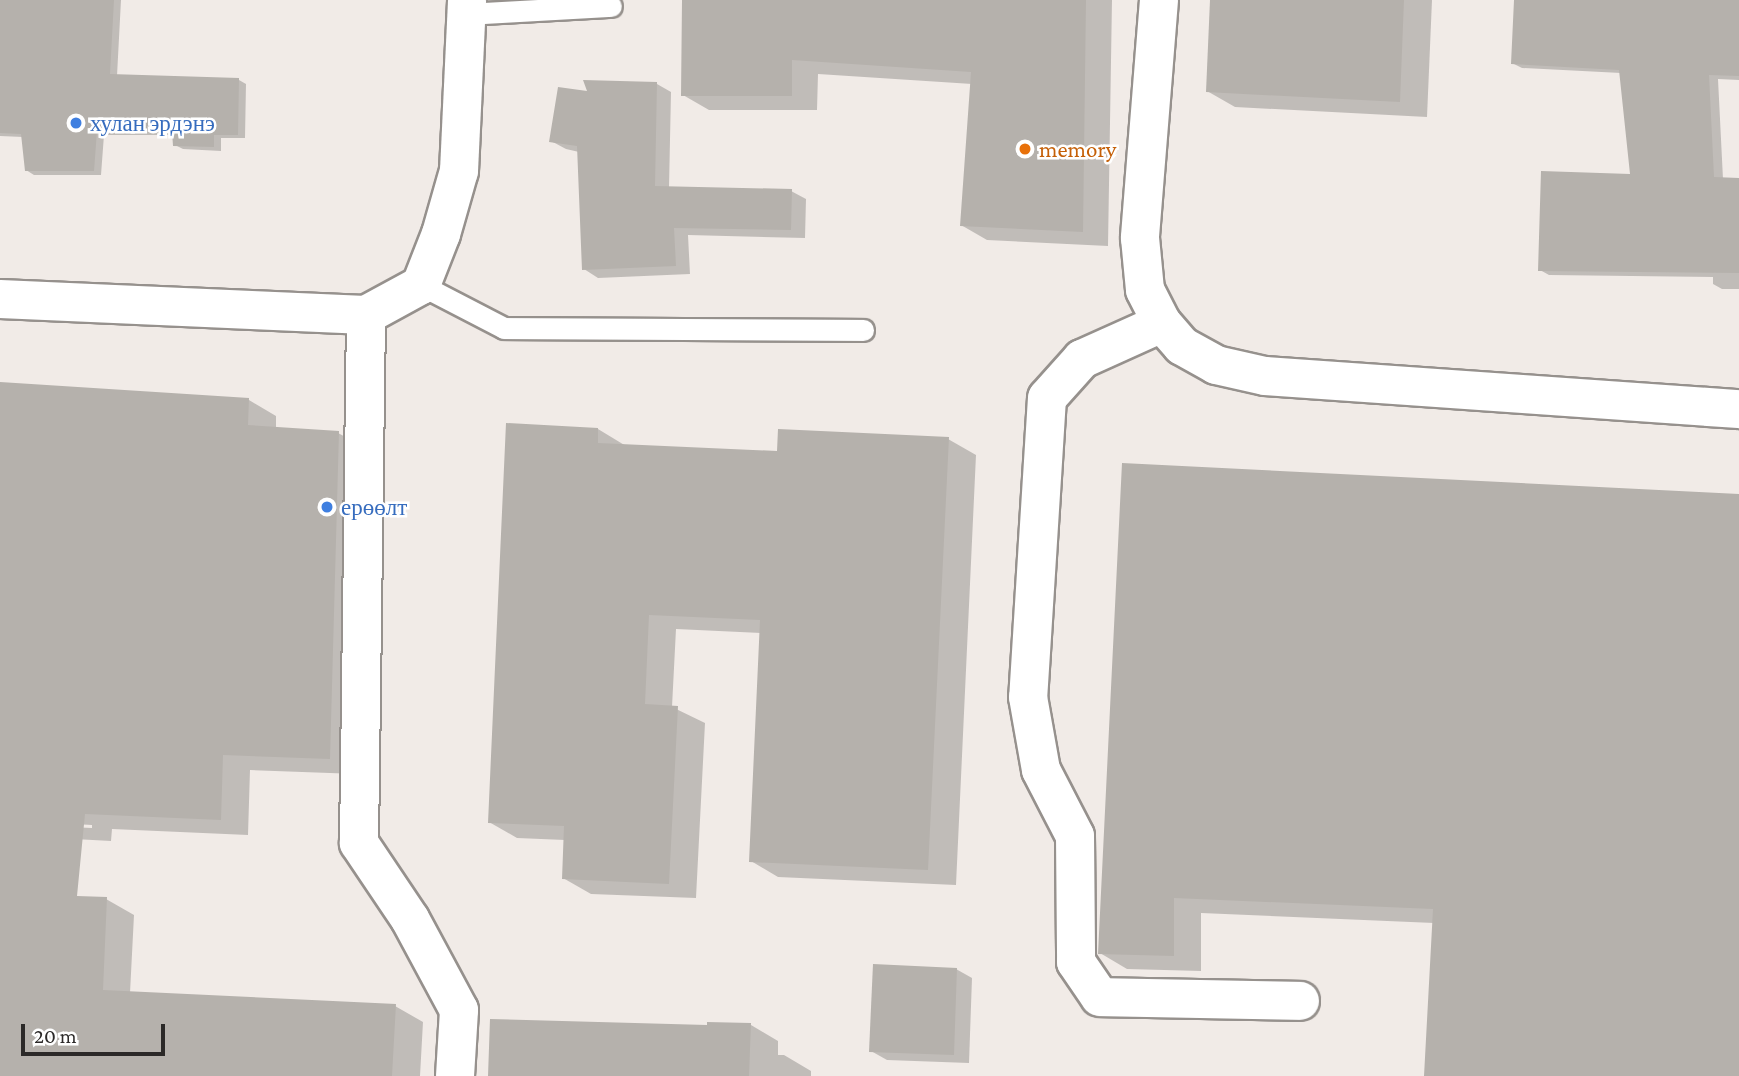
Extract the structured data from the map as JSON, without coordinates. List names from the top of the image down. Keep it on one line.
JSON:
{"places":["хулан эрдэнэ","memory","ерөөлт"],"scale_bar":"20 m"}
